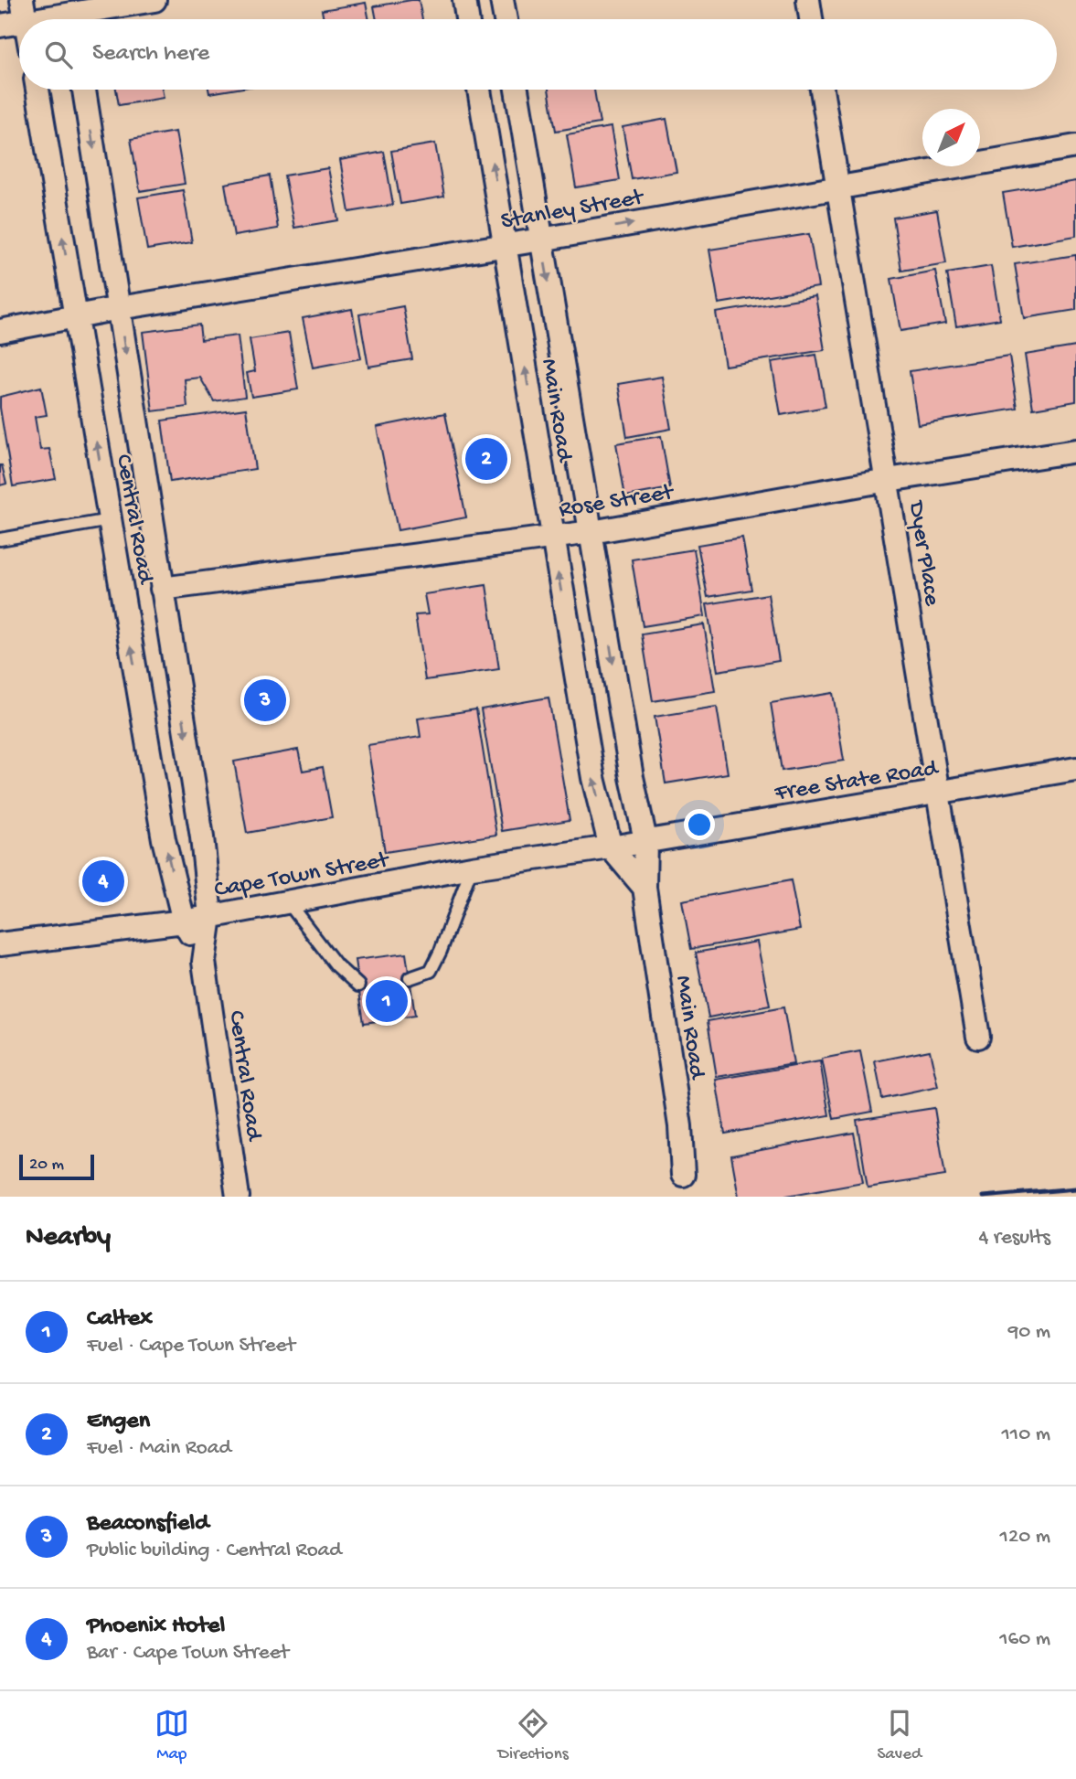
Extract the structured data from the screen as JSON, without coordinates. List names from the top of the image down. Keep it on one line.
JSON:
{"streets":{"street":["Stanley Street","Main Road","Rose Street","Central Road","Dyer Place","Free State Road","Cape Town Street"]},"crossings":[["Stanley Street","Main Road"],["Stanley Street","Central Road"],["Stanley Street","Dyer Place"],["Main Road","Rose Street"],["Main Road","Free State Road"],["Main Road","Cape Town Street"],["Rose Street","Central Road"],["Rose Street","Dyer Place"],["Central Road","Cape Town Street"],["Dyer Place","Free State Road"],["Free State Road","Cape Town Street"]],"scale_bar":"20 m","north":"top right","page":{"search":"Search here","pins":["2","3","4","1"],"scale":"20 m","heading":["Nearby","4 results"],"list":[{"mark":"1","name":"Caltex","note":"Fuel · Cape Town Street","value":"90 m"},{"mark":"2","name":"Engen","note":"Fuel · Main Road","value":"110 m"},{"mark":"3","name":"Beaconsfield","note":"Public building · Central Road","value":"120 m"},{"mark":"4","name":"Phoenix Hotel","note":"Bar · Cape Town Street","value":"160 m"}],"nav":["Map","Directions","Saved"]}}
